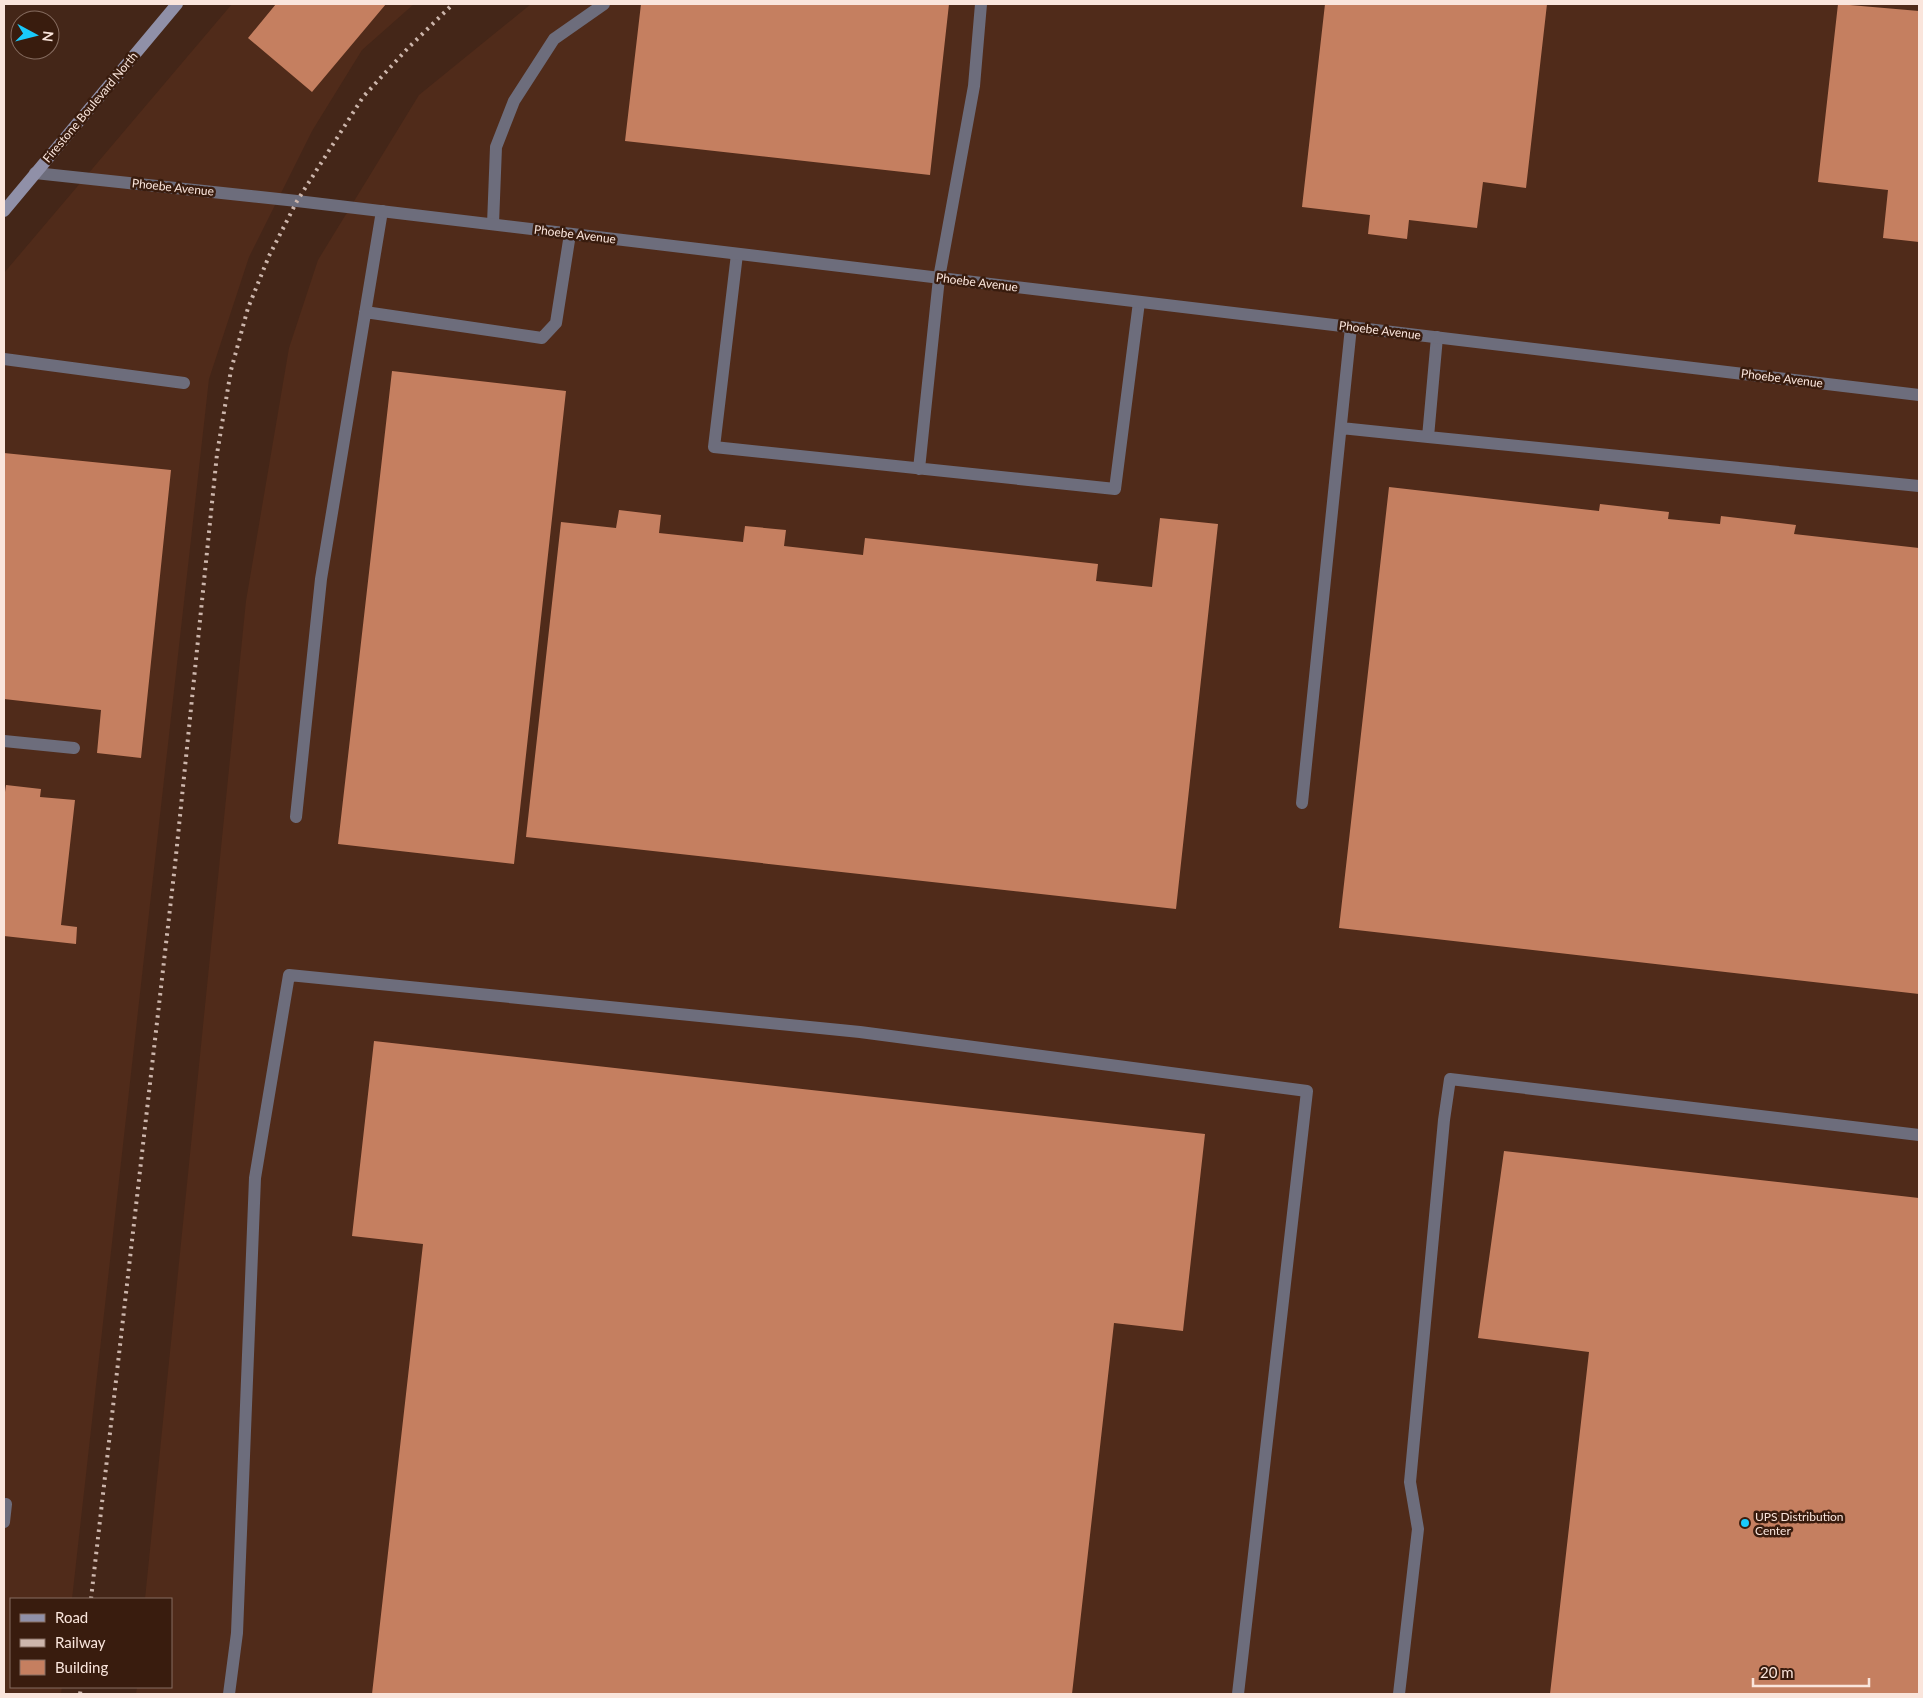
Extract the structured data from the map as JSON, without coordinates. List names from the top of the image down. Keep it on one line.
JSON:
{"streets":{"street":["Firestone Boulevard North","Phoebe Avenue"]},"crossings":[["Firestone Boulevard North","Phoebe Avenue"]],"places":["UPS Distribution Center"],"legend":["Road","Railway","Building"],"scale_bar":"20 m","north":"right"}
